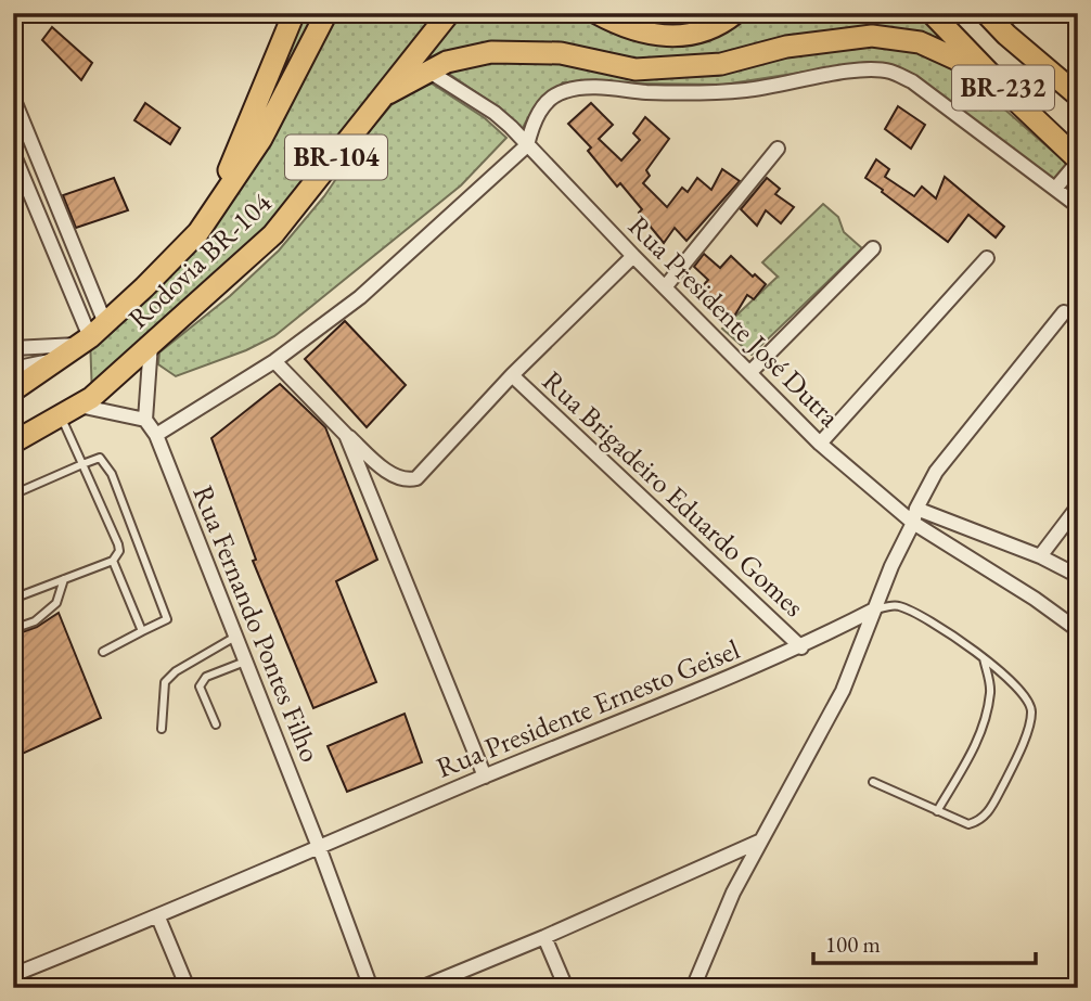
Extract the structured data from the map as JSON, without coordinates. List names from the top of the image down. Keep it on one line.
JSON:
{"streets":{"highway":["BR-232","BR-104","Rodovia BR-104"],"street":["Rua Presidente José Dutra","Rua Brigadeiro Eduardo Gomes","Rua Fernando Pontes Filho","Rua Presidente Ernesto Geisel"]},"crossings":[["Rua Brigadeiro Eduardo Gomes","Rua Presidente Ernesto Geisel"],["Rua Fernando Pontes Filho","Rua Presidente Ernesto Geisel"]],"scale_bar":"100 m"}
